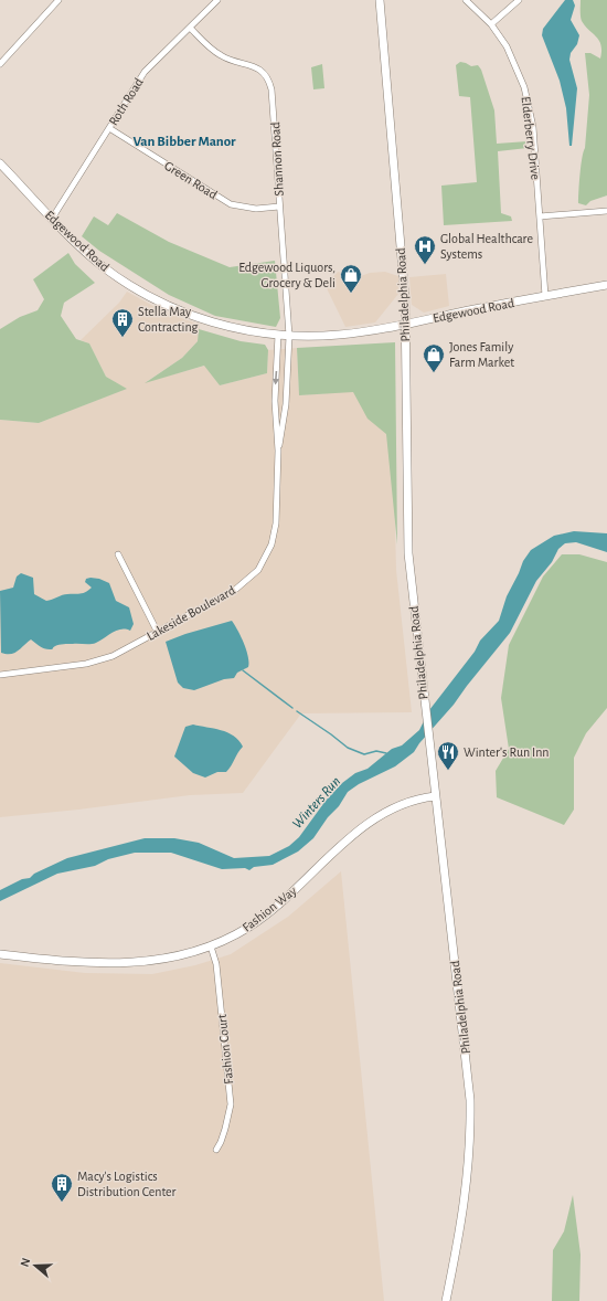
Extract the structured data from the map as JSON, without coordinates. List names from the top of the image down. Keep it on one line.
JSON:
{"streets":{"main road":["Edgewood Road","Philadelphia Road","Fashion Way"],"street":["Roth Road","Elderberry Drive","Shannon Road","Green Road","Lakeside Boulevard","Fashion Court"]},"crossings":[["Roth Road","Shannon Road"],["Roth Road","Green Road"],["Roth Road","Edgewood Road"],["Elderberry Drive","Edgewood Road"],["Shannon Road","Green Road"],["Shannon Road","Edgewood Road"],["Shannon Road","Lakeside Boulevard"],["Edgewood Road","Philadelphia Road"],["Edgewood Road","Lakeside Boulevard"],["Philadelphia Road","Fashion Way"],["Fashion Way","Fashion Court"]],"districts":["Van Bibber Manor"],"water":["Winters Run"],"places":{"hospital":["Global Healthcare Systems"],"shop":["Edgewood Liquors, Grocery & Deli","Jones Family Farm Market"],"building":["Stella May Contracting","Macy's Logistics Distribution Center"],"restaurant":["Winter's Run Inn"]},"north":"left"}
